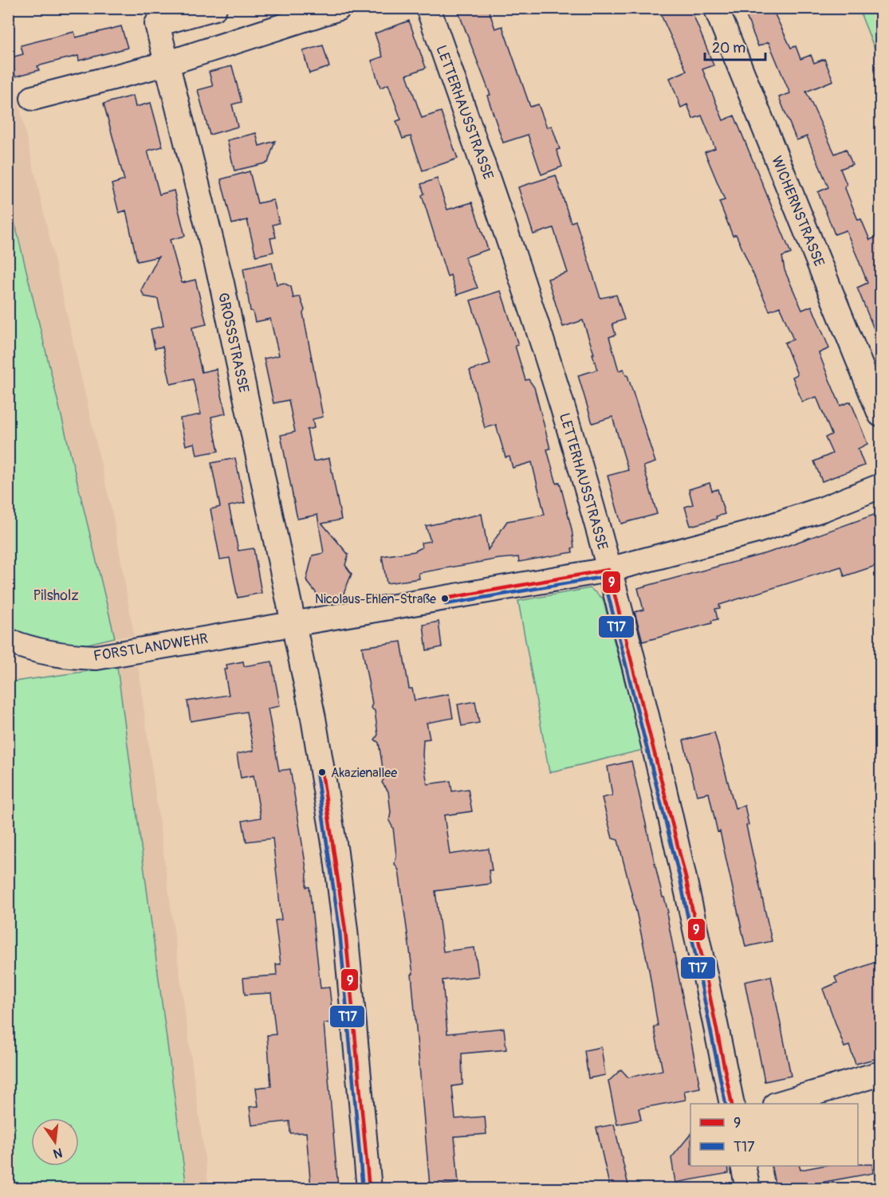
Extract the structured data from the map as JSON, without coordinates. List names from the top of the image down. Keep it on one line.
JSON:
{"streets":{"street":["LETTERHAUSSTRASSE","WICHERNSTRASSE","GROSSSTRASSE","FORSTLANDWEHR"]},"crossings":[["GROSSSTRASSE","FORSTLANDWEHR"]],"parks":["Pilsholz"],"places":["Nicolaus-Ehlen-Straße","Akazienallee"],"lines":["transit line 9","transit line T17"],"legend":["9","T17"],"scale_bar":"20 m","north":"bottom"}
